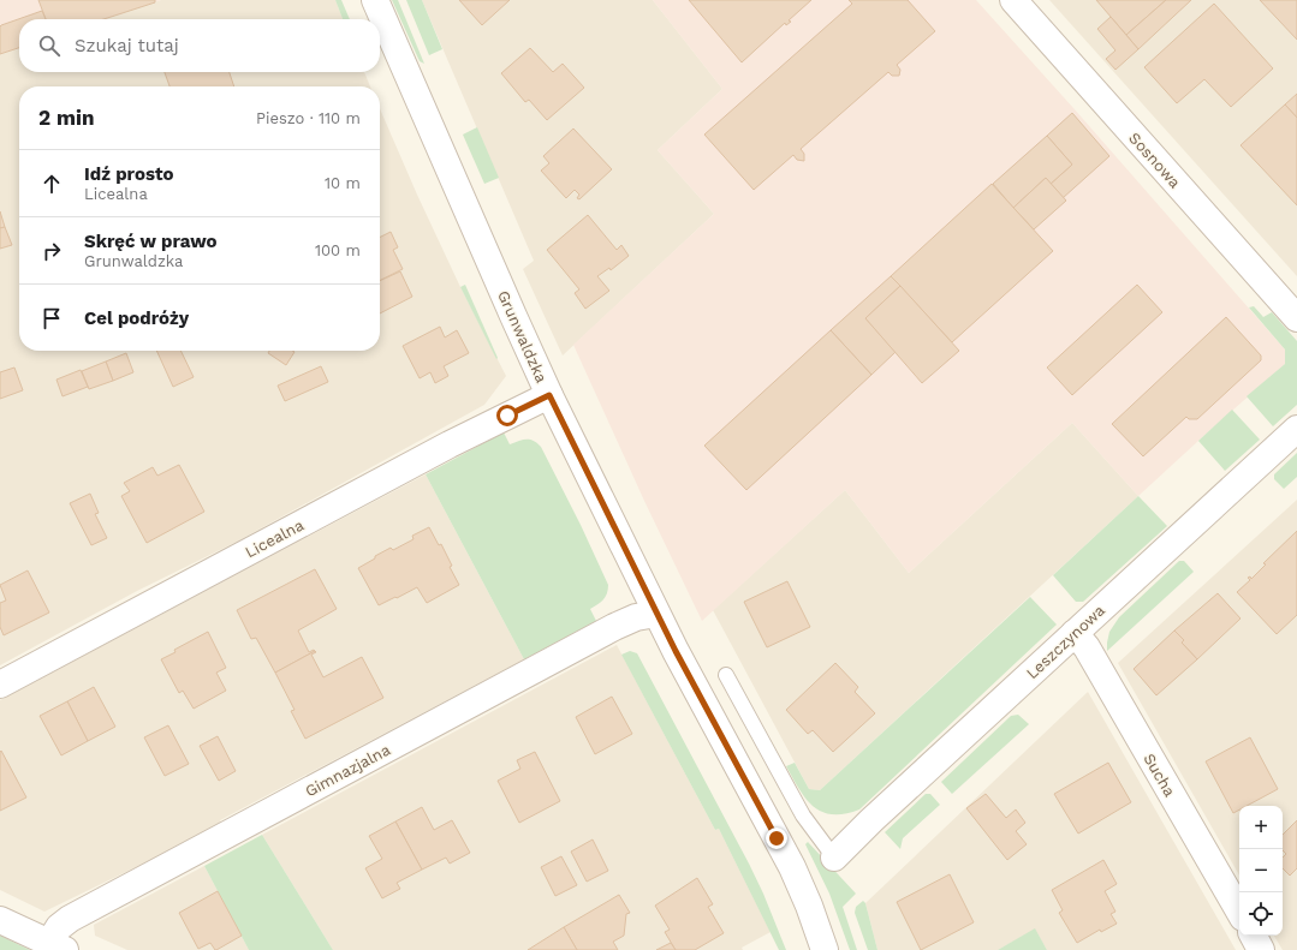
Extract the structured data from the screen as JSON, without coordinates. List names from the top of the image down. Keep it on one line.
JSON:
{"streets":{"street":["Sosnowa","Grunwaldzka","Licealna","Leszczynowa","Gimnazjalna","Sucha"]},"crossings":[["Grunwaldzka","Licealna"],["Grunwaldzka","Gimnazjalna"],["Leszczynowa","Sucha"]],"page":{"search":"Szukaj tutaj","heading":["2 min","Pieszo · 110 m"],"list":[["Idź prosto","Licealna","10 m"],["Skręć w prawo","Grunwaldzka","100 m"],"Cel podróży"],"map_buttons":["+","−"]}}
